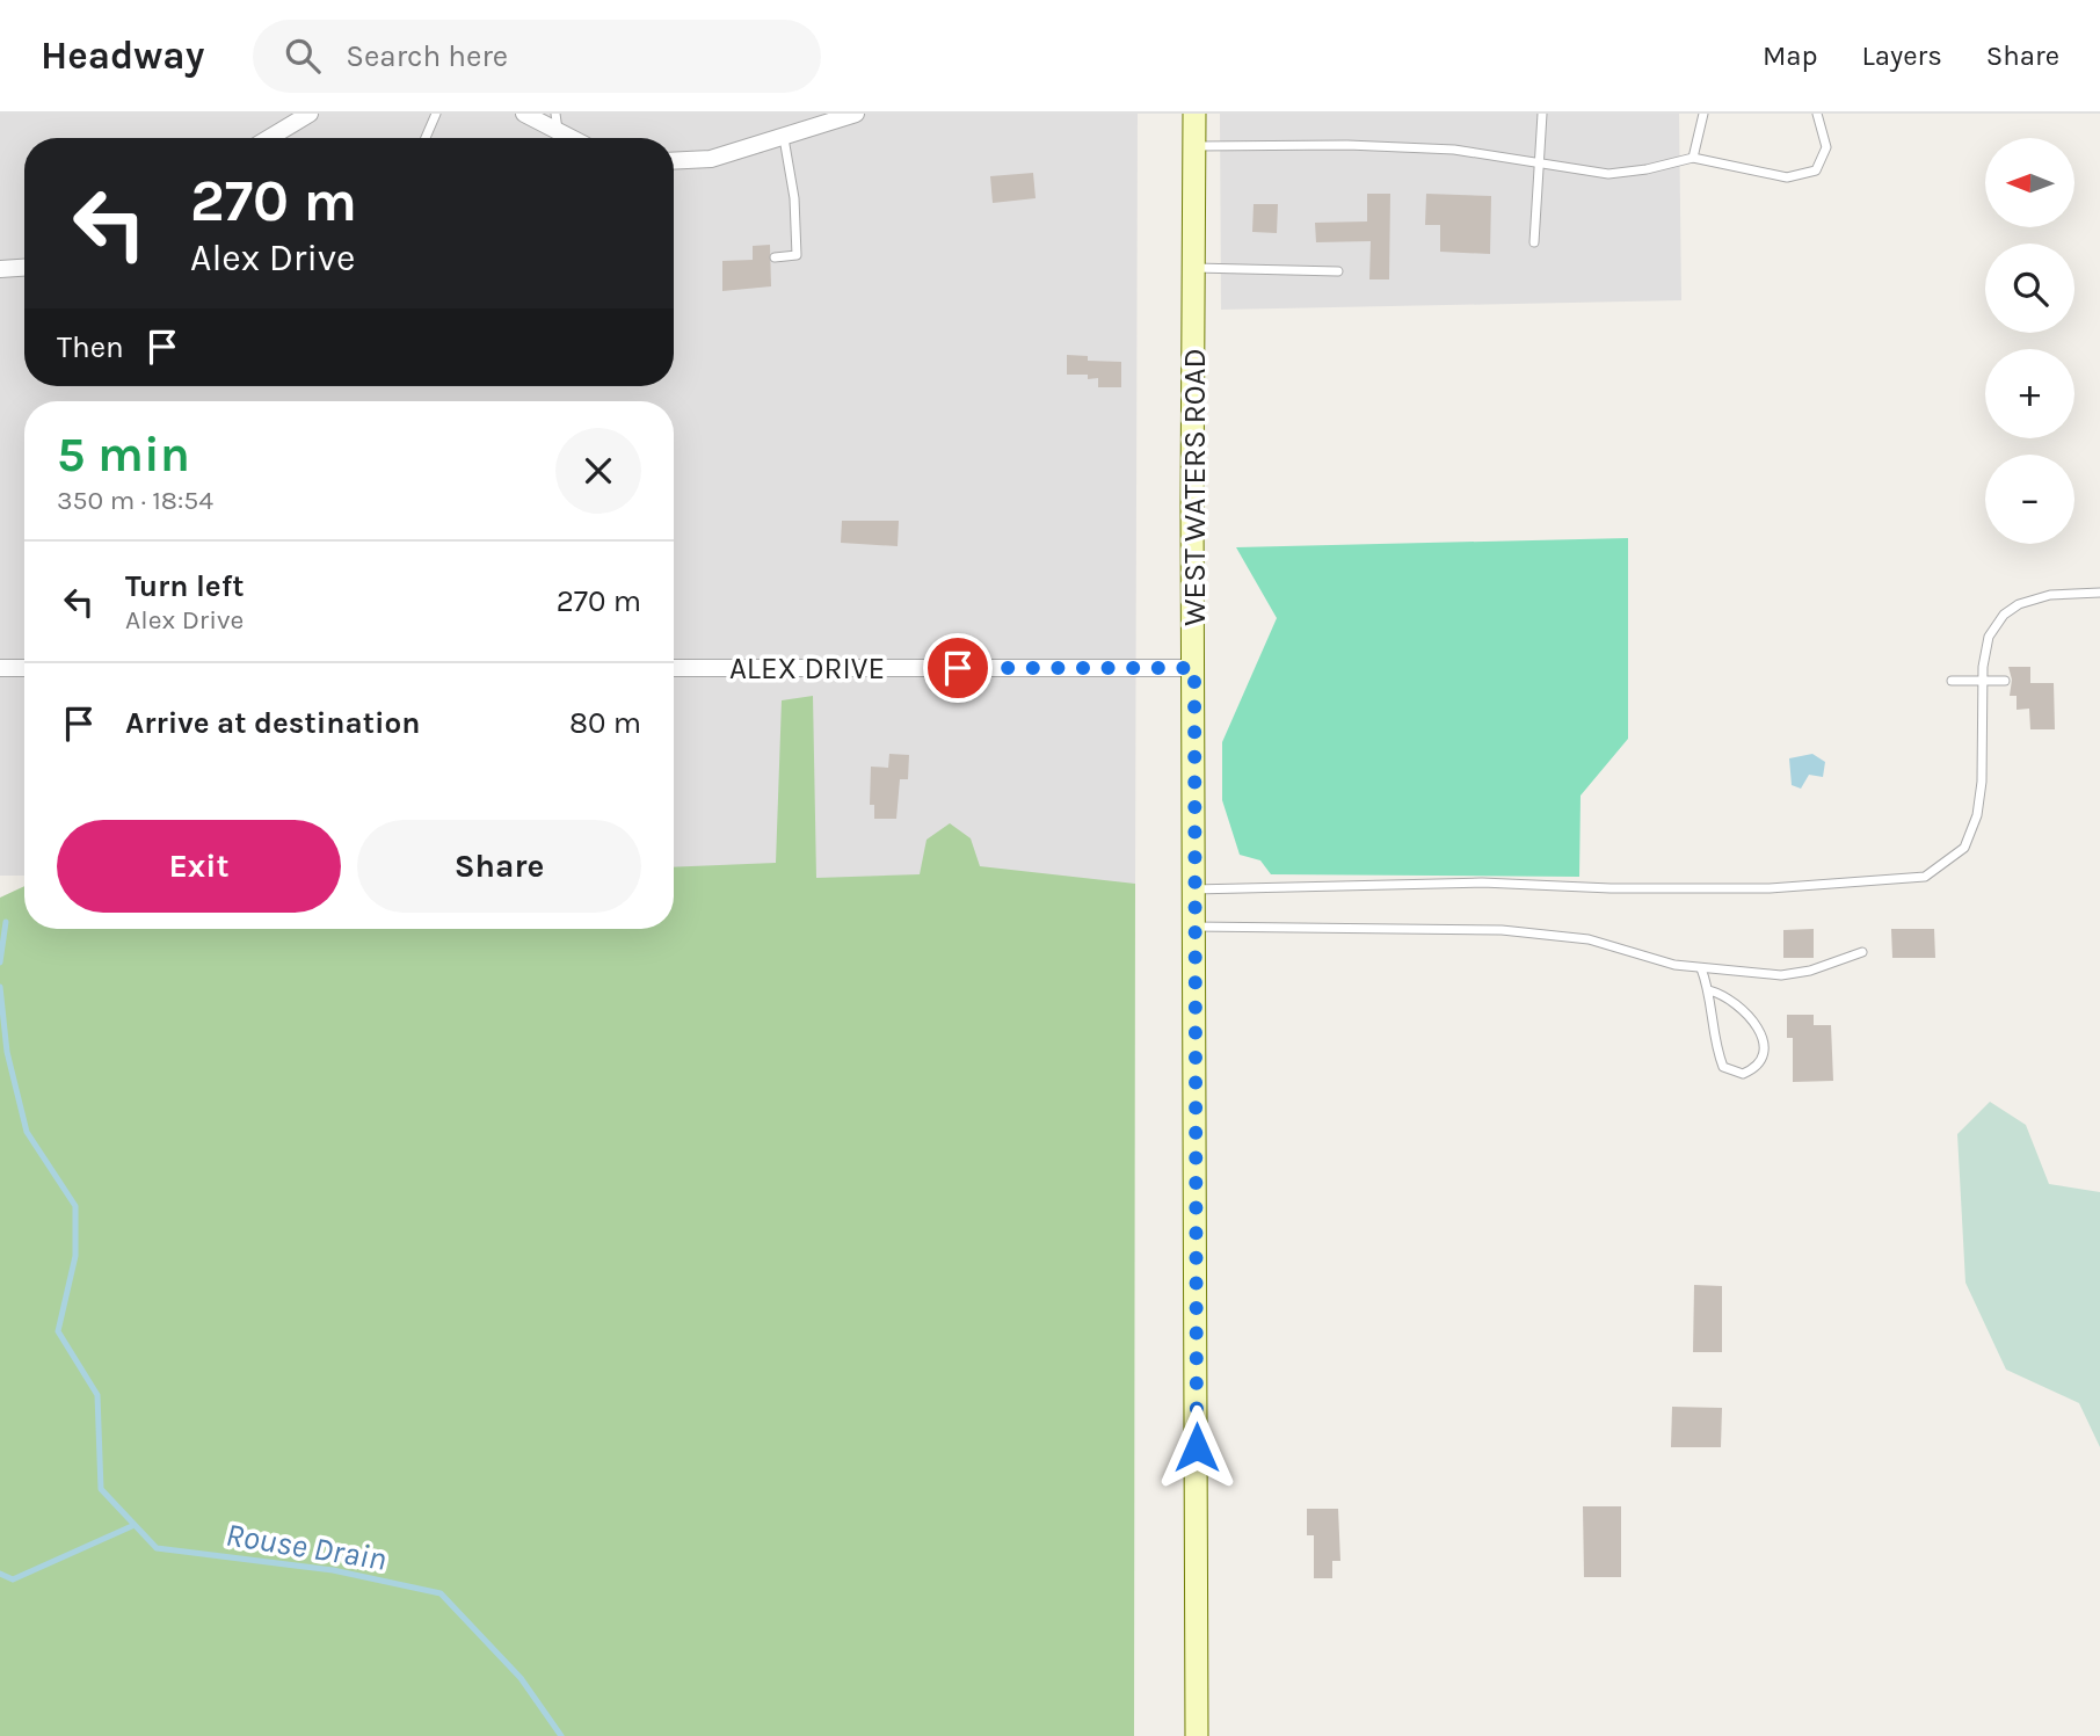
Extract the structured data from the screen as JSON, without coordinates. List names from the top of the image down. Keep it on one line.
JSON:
{"streets":{"street":["WEST WATERS ROAD","ALEX DRIVE"]},"crossings":[["WEST WATERS ROAD","ALEX DRIVE"]],"water":["Rouse Drain"],"north":"left","page":{"header":"Headway","search":"Search here","nav":["Map","Layers","Share"],"map_buttons":["+","−"],"turn":["270 m","Alex Drive"],"then":"Then","heading":["5 min","350 m · 18:54"],"list":[{"name":"Turn left","note":"Alex Drive","value":"270 m"},{"name":"Arrive at destination","value":"80 m"}],"buttons":["Exit","Share"]}}
